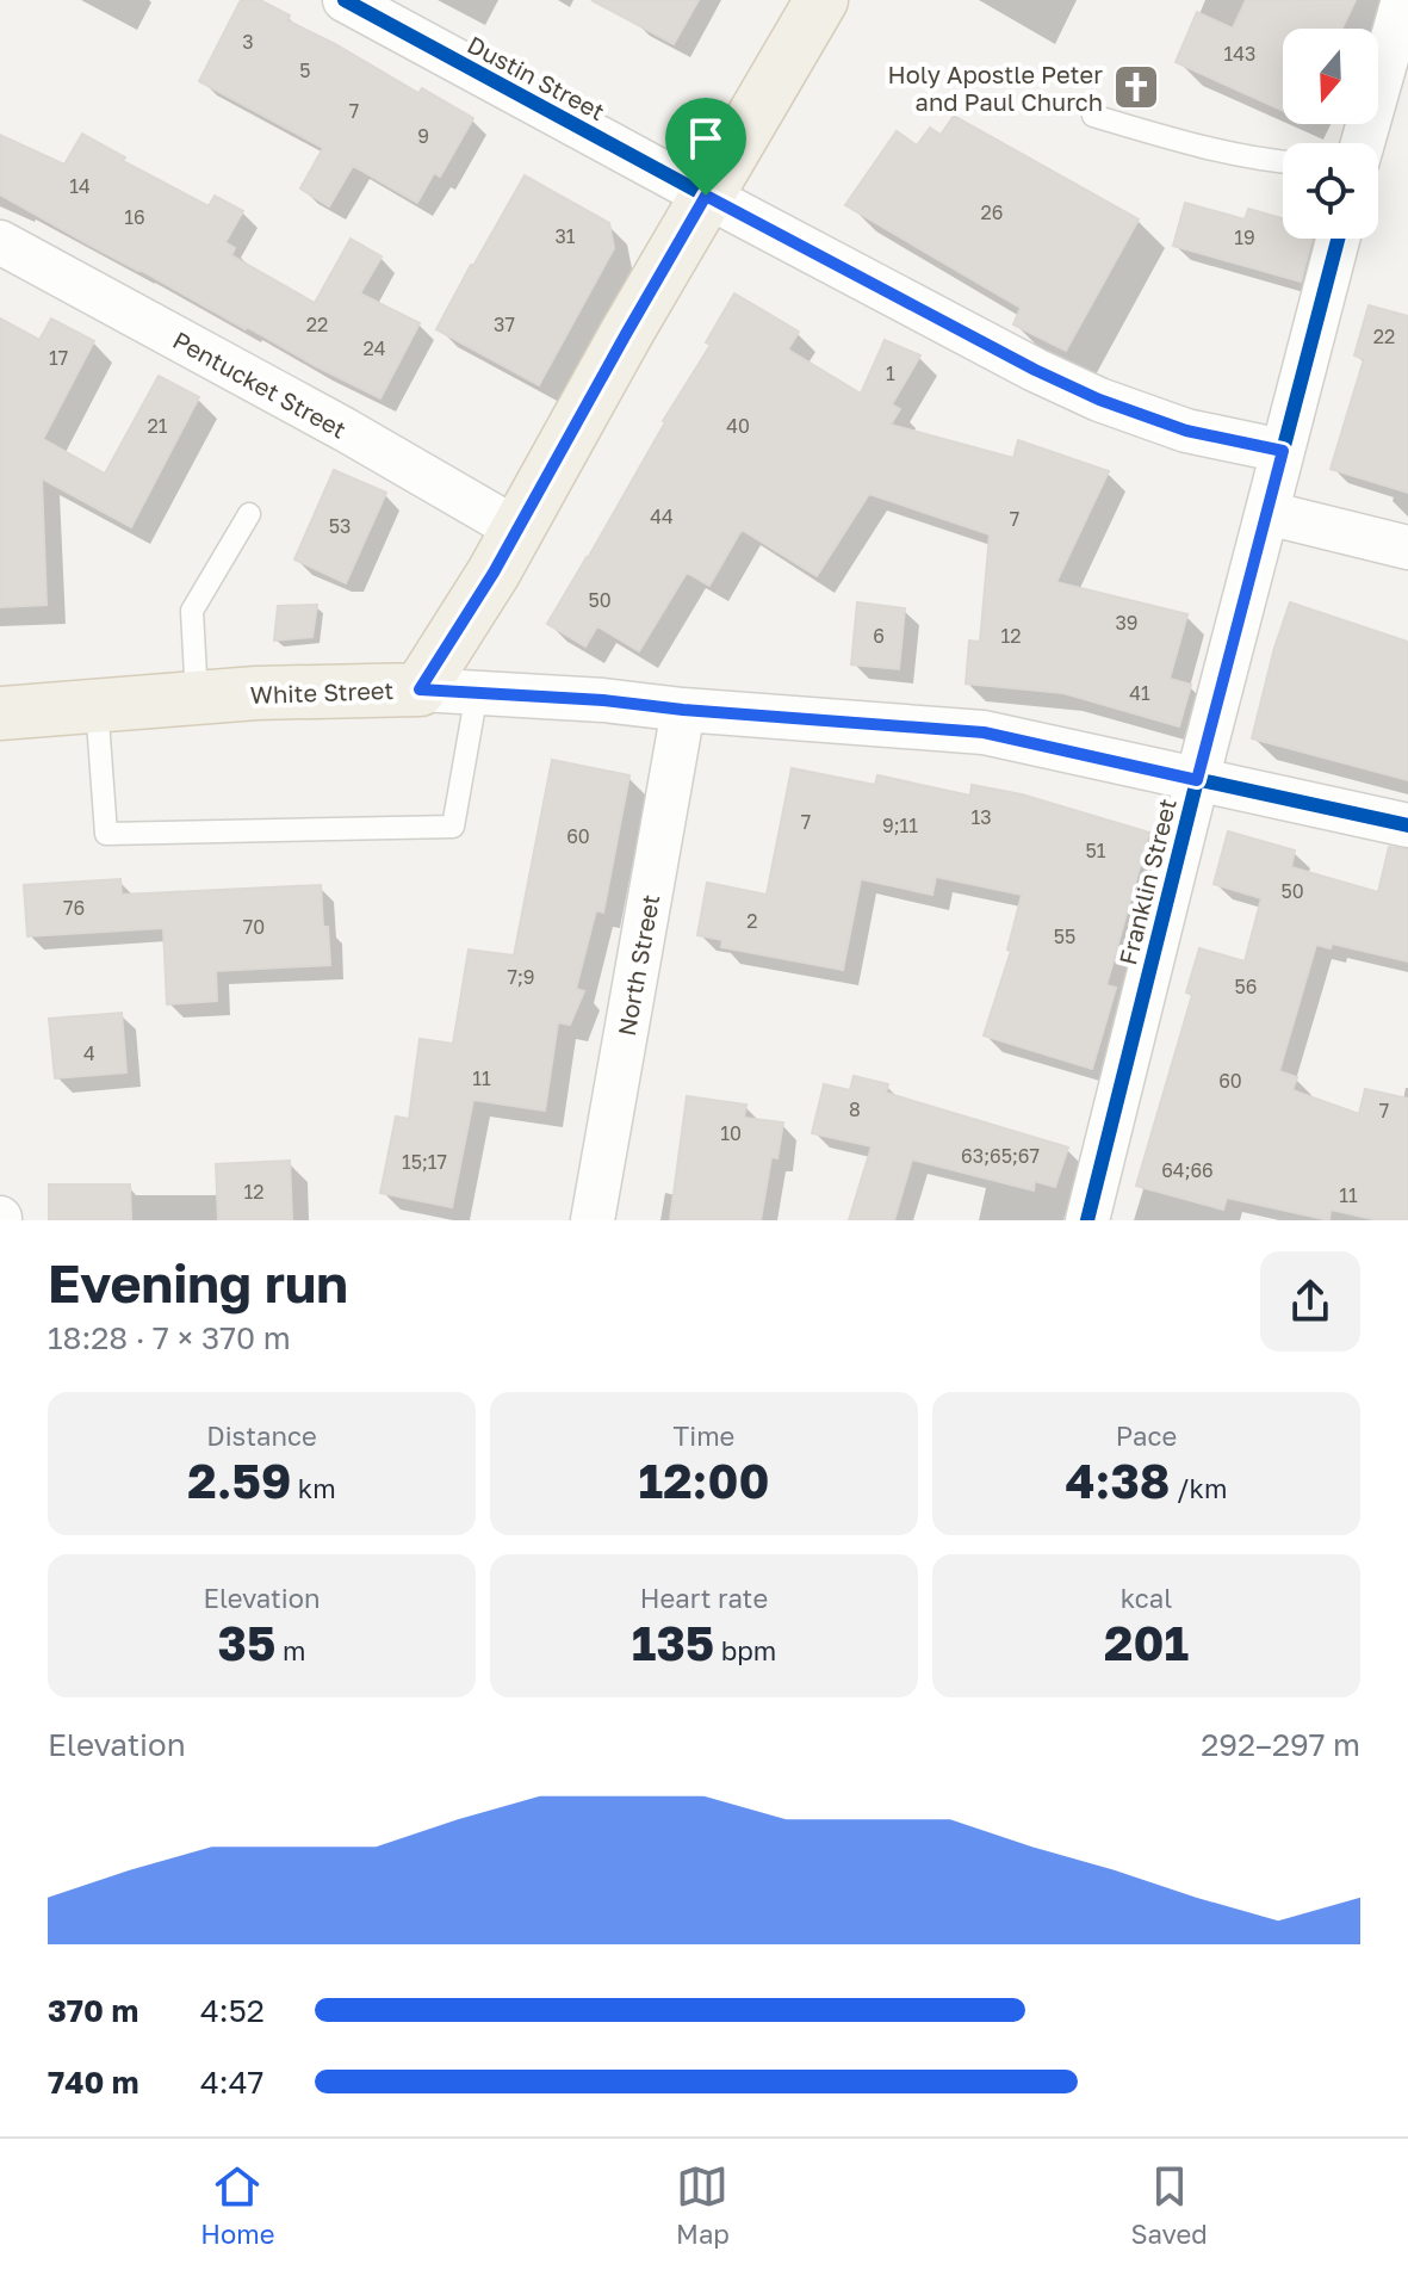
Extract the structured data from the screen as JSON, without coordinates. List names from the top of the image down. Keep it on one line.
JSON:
{"streets":{"main road":["White Street"],"street":["Dustin Street","Pentucket Street","Franklin Street","North Street"]},"crossings":[["Dustin Street","White Street"],["Dustin Street","Franklin Street"],["Pentucket Street","White Street"]],"places":{"church":["Holy Apostle Peter and Paul Church"]},"house_numbers":["3","143","5","7","9","14","26","16","31","19","22","37","22","24","17","1","21","40","44","7","53","50","39","6","12","41","13","7","9;11","60","51","50","76","2","70","55","7;9","56","4","11","60","8","7","10","63;65;67","15;17","64;66","12","11"],"north":"bottom","page":{"heading":["Evening run","18:28 · 7 × 370 m"],"stats":[["Distance","2.59 km"],["Time","12:00"],["Pace","4:38 /km"],["Elevation","35 m"],["Heart rate","135 bpm"],["kcal","201"]],"chart":["Elevation","292–297 m"],"list":[{"name":"370 m","note":"4:52"},{"name":"740 m","note":"4:47"}],"tabs":["Home","Map","Saved"]}}
